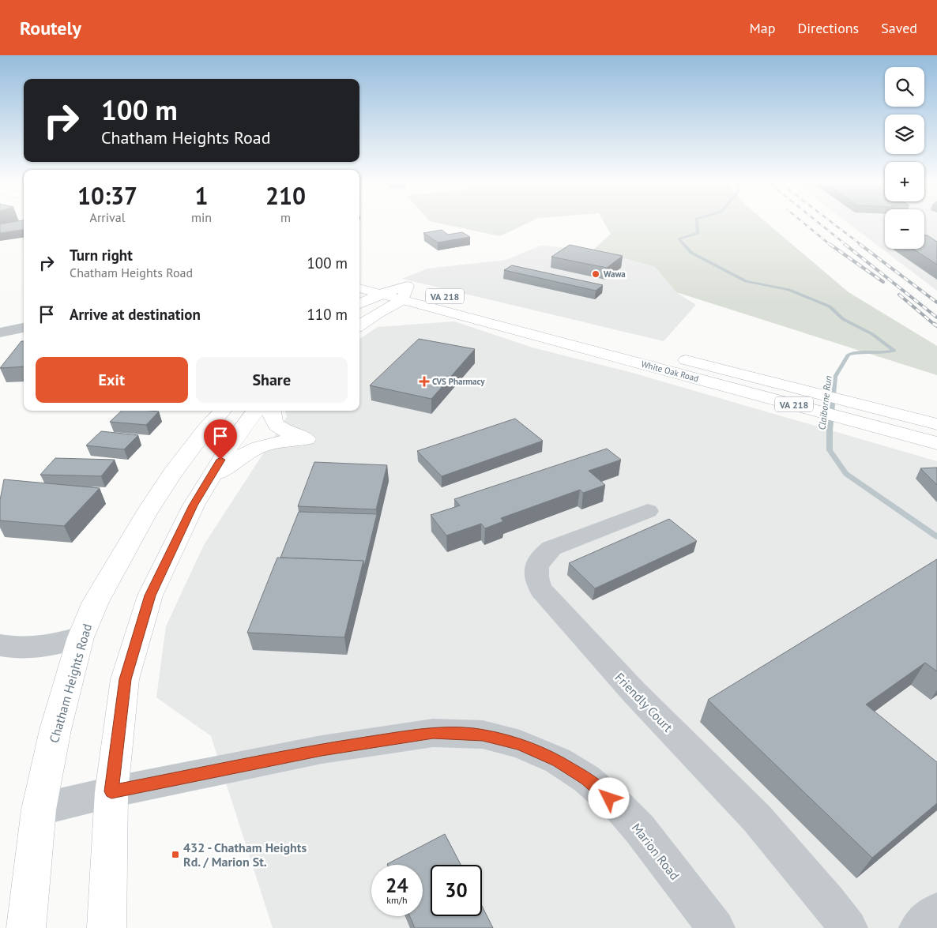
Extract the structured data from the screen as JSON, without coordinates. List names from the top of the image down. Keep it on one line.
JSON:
{"streets":{"main road":["VA 218","White Oak Road","Chatham Heights Road"],"street":["Friendly Court","Marion Road"]},"crossings":[["VA 218","White Oak Road"],["Chatham Heights Road","Marion Road"]],"water":["Claiborne Run"],"places":{"other":["Wawa"],"health":["CVS Pharmacy"],"transit":["432 - Chatham Heights Rd. / Marion St."]},"page":{"header":"Routely","nav":["Map","Directions","Saved"],"map_buttons":["+","−"],"turn":["100 m","Chatham Heights Road"],"eta":["10:37","Arrival","1","min","210","m"],"list":[{"name":"Turn right","note":"Chatham Heights Road","value":"100 m"},{"name":"Arrive at destination","value":"110 m"}],"buttons":["Exit","Share"],"speed":"24 km/h","limit":"30"}}
